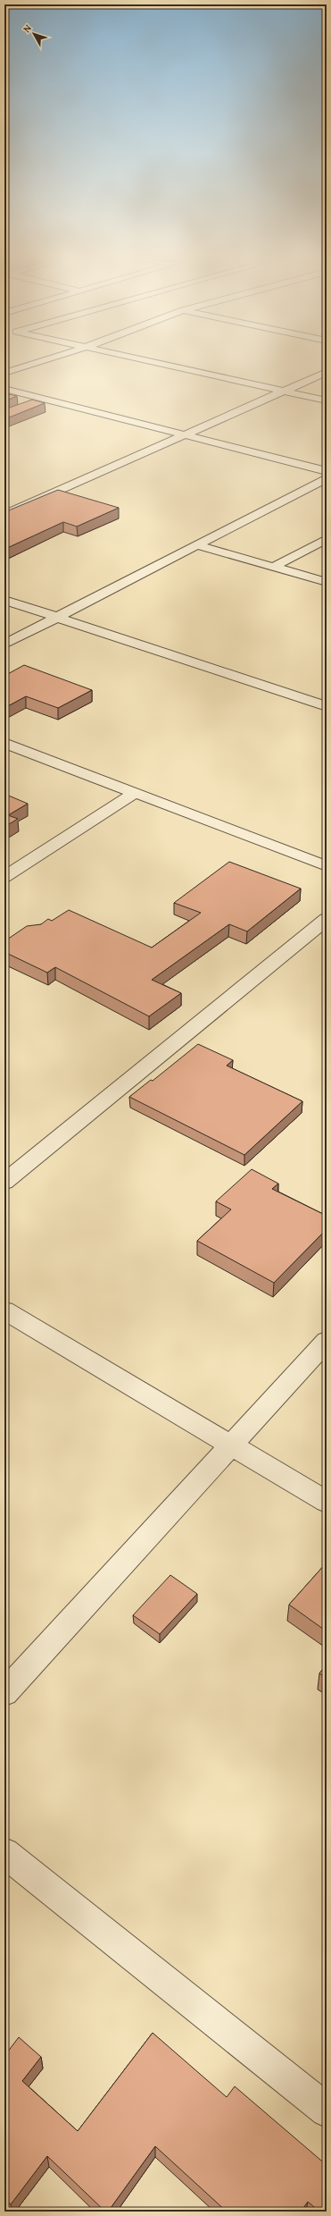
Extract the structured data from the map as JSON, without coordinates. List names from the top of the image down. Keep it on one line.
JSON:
{"north":"top left"}
